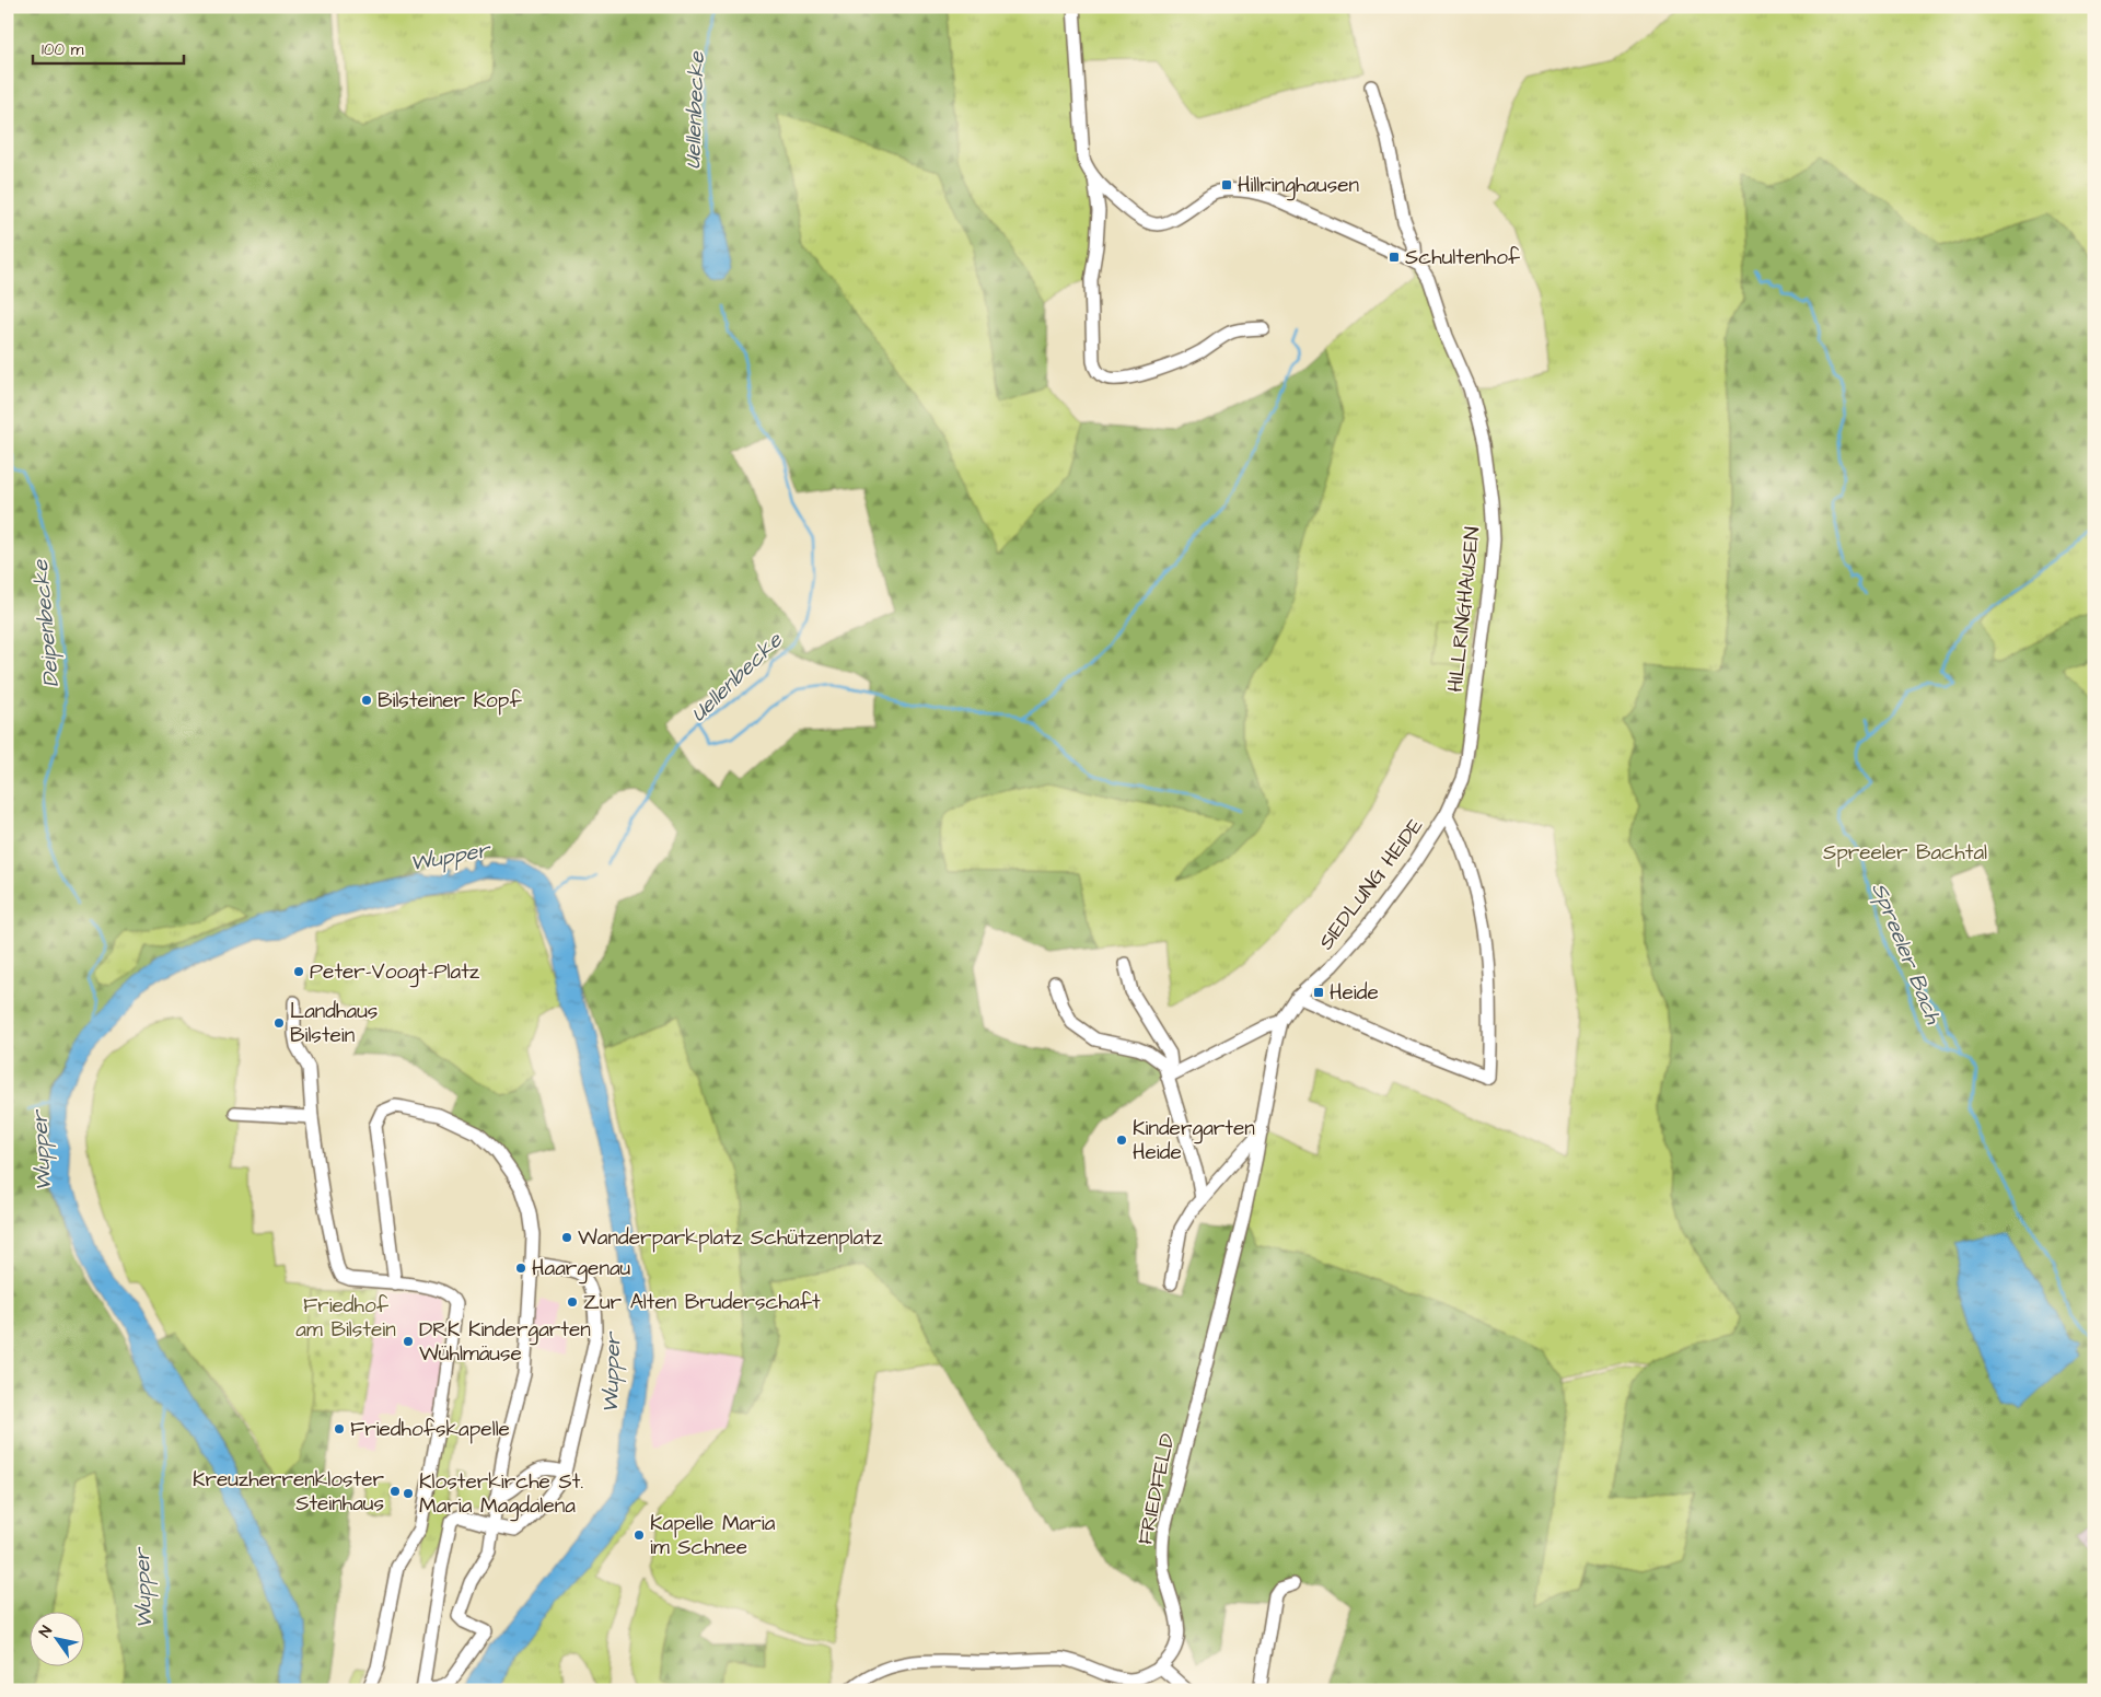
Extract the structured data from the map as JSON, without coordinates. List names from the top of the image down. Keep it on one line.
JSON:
{"streets":{"street":["HILLRINGHAUSEN","SIEDLUNG HEIDE","FRIEDFELD"]},"crossings":[["HILLRINGHAUSEN","SIEDLUNG HEIDE"],["SIEDLUNG HEIDE","FRIEDFELD"]],"water":["Uellenbecke","Deipenbecke","Wupper","Spreeler Bach"],"parks":["Spreeler Bachtal","Friedhof am Bilstein"],"places":{"transit":["Hillringhausen","Schultenhof","Heide"],"other":["Bilsteiner Kopf","Peter-Voogt-Platz","Landhaus Bilstein","Kindergarten Heide","Wanderparkplatz Schützenplatz","Haargenau","Zur Alten Bruderschaft","DRK Kindergarten Wühlmäuse","Friedhofskapelle","Kreuzherrenkloster Steinhaus","Klosterkirche St. Maria Magdalena","Kapelle Maria im Schnee"]},"scale_bar":"100 m","north":"top left"}
